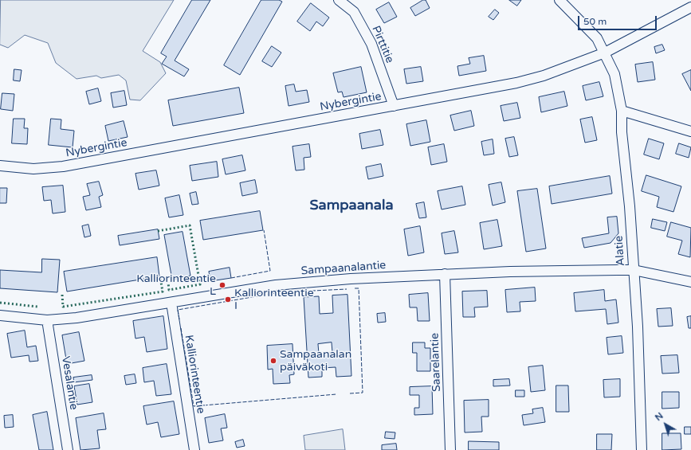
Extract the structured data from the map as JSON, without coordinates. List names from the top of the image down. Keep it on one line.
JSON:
{"streets":{"street":["Pirttitie","Nybergintie","Alatie","Sampaanalantie","Saarelantie","Kalliorinteentie","Vesalantie"]},"crossings":[["Pirttitie","Nybergintie"],["Nybergintie","Alatie"],["Alatie","Sampaanalantie"],["Sampaanalantie","Saarelantie"],["Sampaanalantie","Kalliorinteentie"],["Sampaanalantie","Vesalantie"]],"districts":["Sampaanala"],"places":["Kalliorinteentie L","Kalliorinteentie I","Sampaanalan päiväkoti"],"scale_bar":"50 m","north":"top left"}
